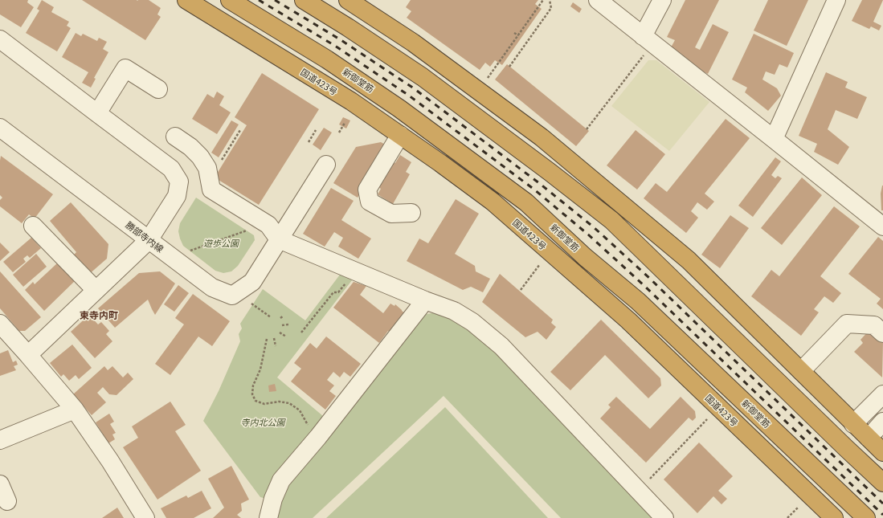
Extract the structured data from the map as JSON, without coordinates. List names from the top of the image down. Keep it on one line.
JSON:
{"streets":{"highway":["新御堂筋","国道423号"],"street":["勝部寺内線"]},"districts":["東寺内町"],"parks":["遊歩公園","寺内北公園"]}
